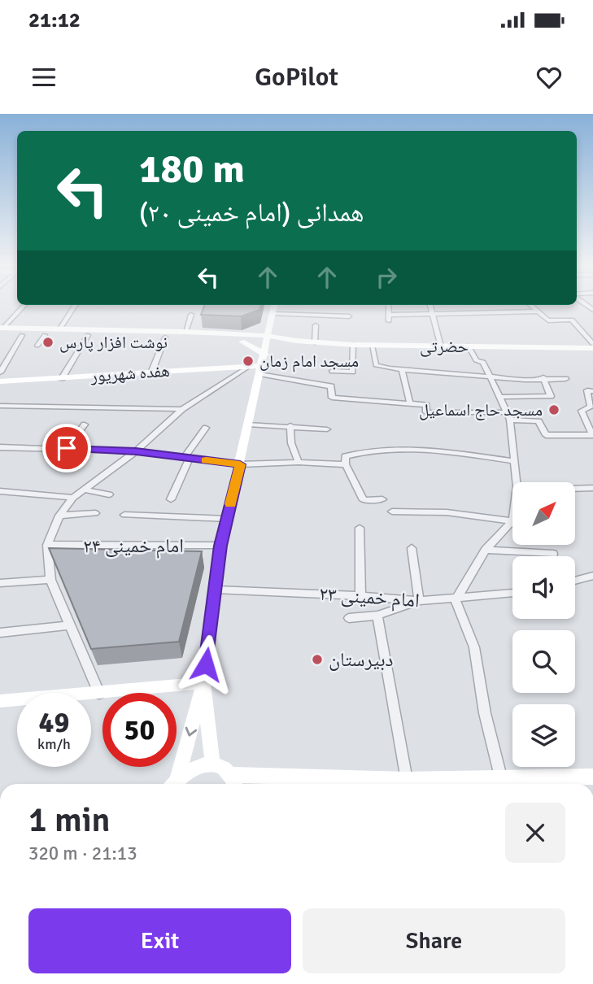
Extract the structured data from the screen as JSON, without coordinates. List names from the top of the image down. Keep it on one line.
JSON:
{"streets":{"main road":["حضرتی","هفده شهریور"],"street":["امام خمینی ۲۴","امام خمینی ۲۳"]},"places":["نوشت افزار پارس","مسجد امام زمان","مسجد حاج اسماعیل","دبیرستان"],"north":"top right","page":{"status":"21:12","header":"GoPilot","turn":["180 m","همدانی (امام خمینی ۲۰)"],"speed":"49 km/h","limit":"50","heading":["1 min","320 m · 21:13"],"buttons":["Exit","Share"]}}
